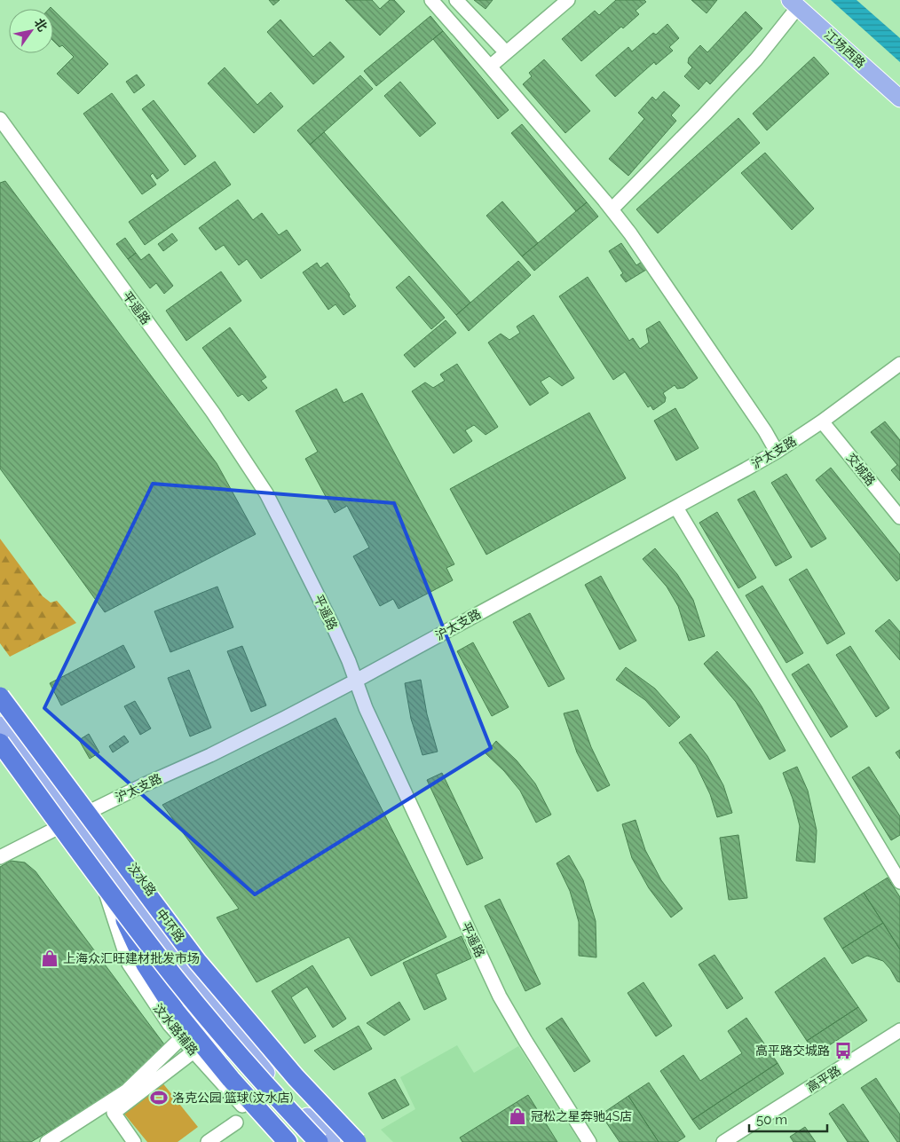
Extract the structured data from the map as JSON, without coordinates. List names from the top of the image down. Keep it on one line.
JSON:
{"streets":{"highway":["中环路"],"main road":["江场西路","汶水路"],"street":["平遥路","沪太支路","交城路","汶水路辅路","高平路"]},"crossings":[["平遥路","沪太支路"],["沪太支路","交城路"],["沪太支路","汶水路"]],"places":{"shop":["上海众汇旺建材批发市场","冠松之星奔驰4S店"],"bus stop":["高平路交城路"],"sports":["洛克公园·篮球(汶水店)"]},"scale_bar":"50 m","north":"top right"}
